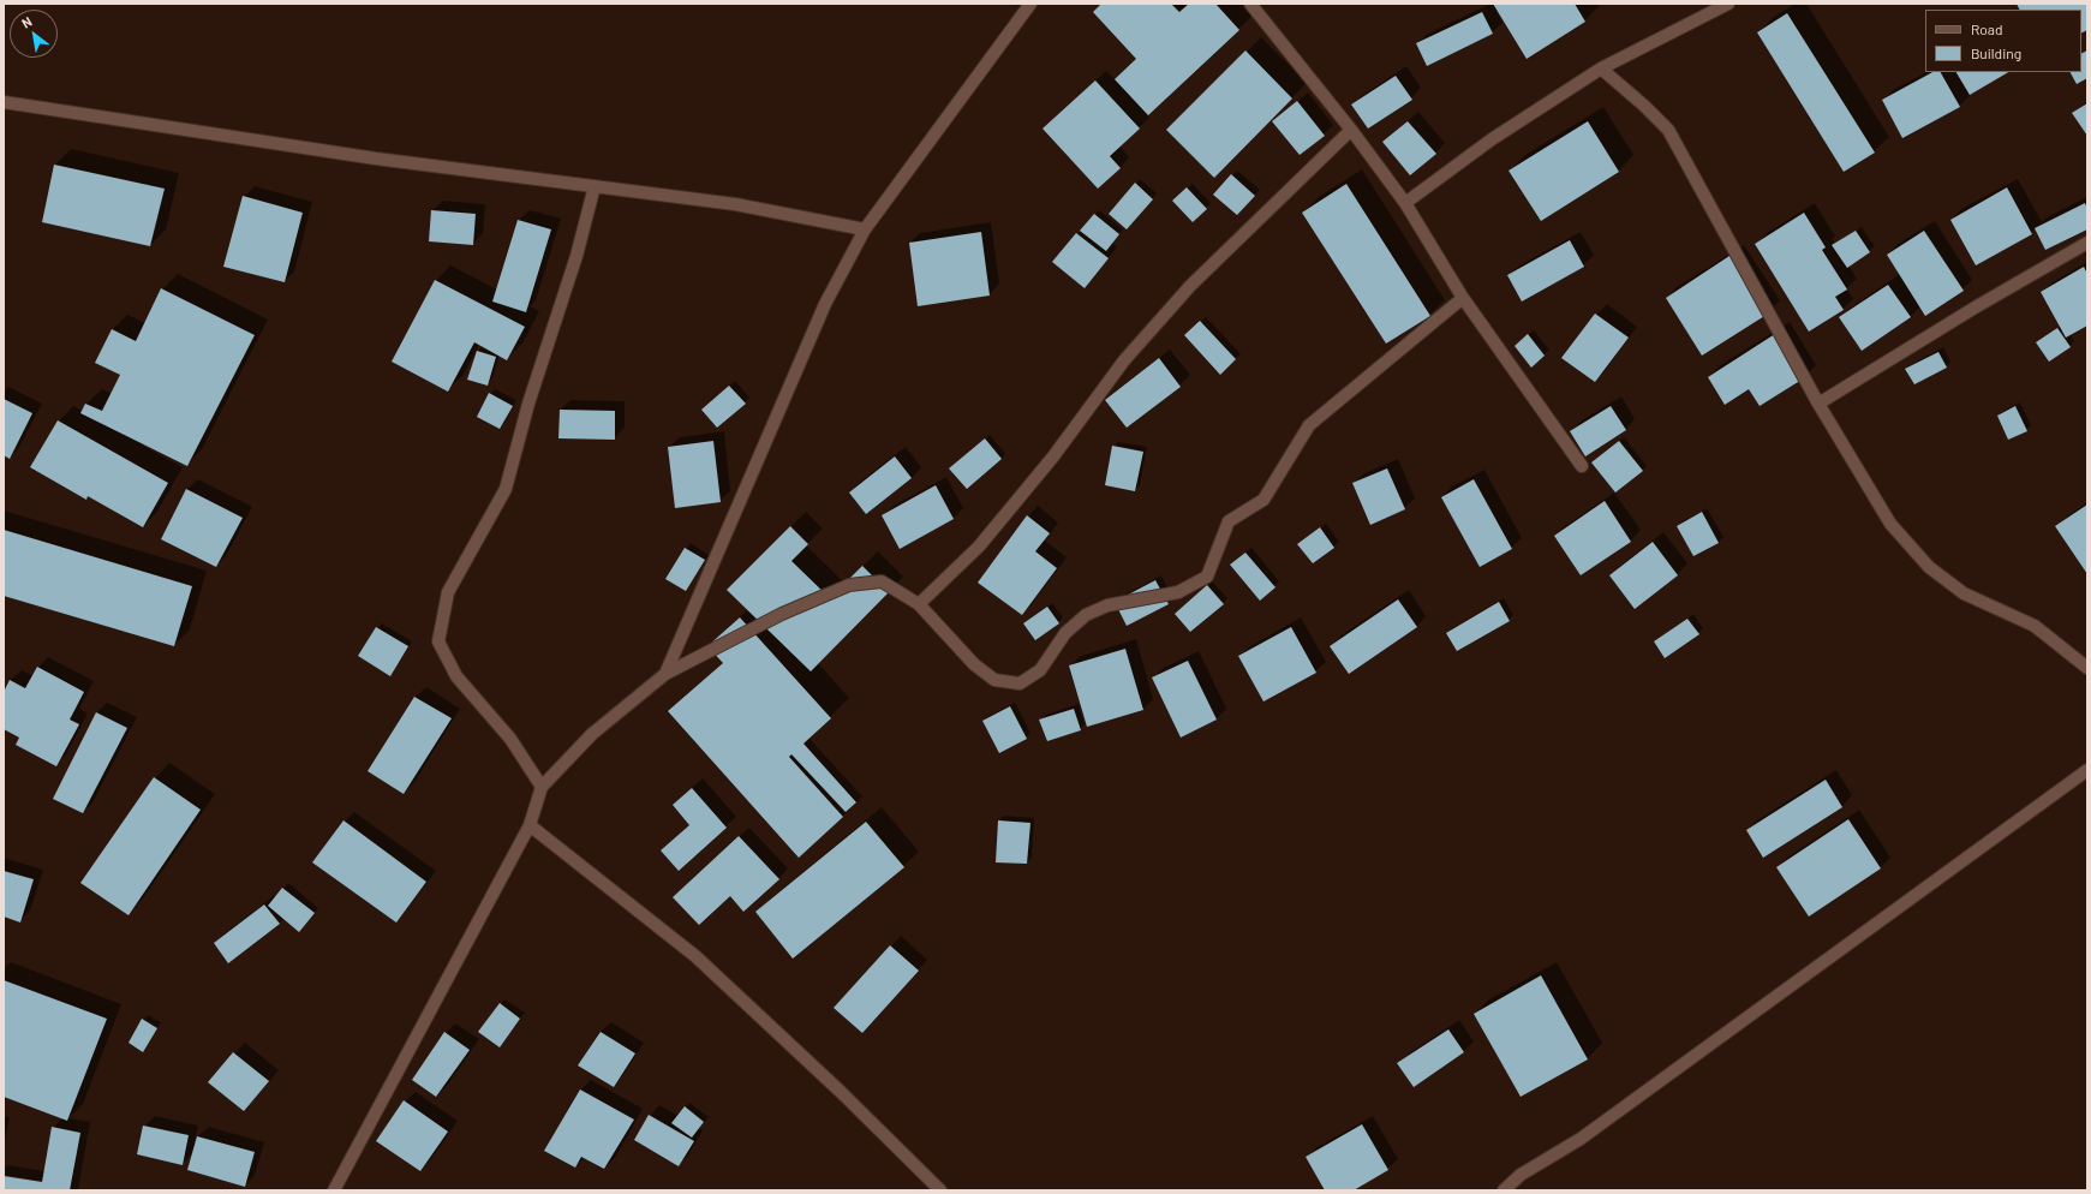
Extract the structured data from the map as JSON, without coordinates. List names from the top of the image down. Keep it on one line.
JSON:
{"legend":["Road","Building"],"north":"top left"}
